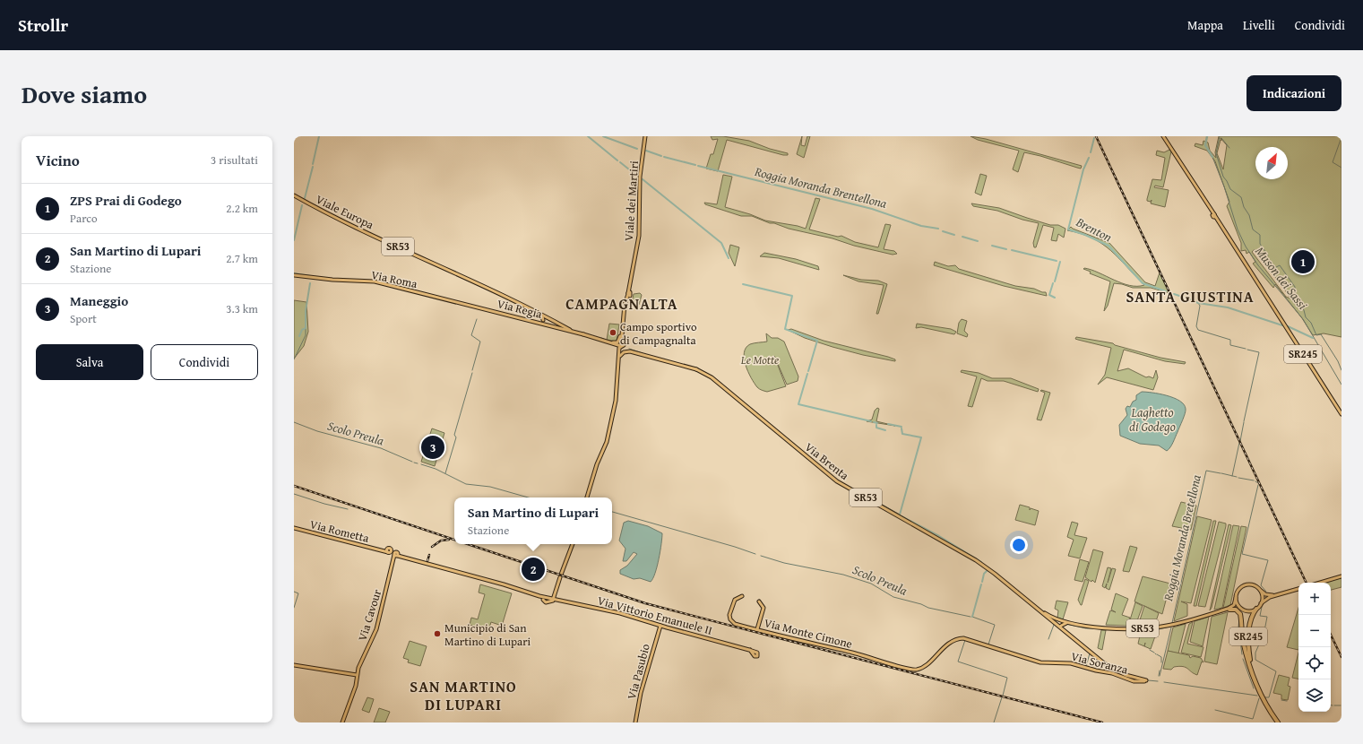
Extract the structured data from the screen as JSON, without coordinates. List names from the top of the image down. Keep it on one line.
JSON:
{"streets":{"highway":["SR245"],"main road":["Viale dei Martiri","Viale Europa","SR53","Via Roma","Via Regia","Via Brenta","Via Rometta","Via Cavour","Via Vittorio Emanuele II","Via Monte Cimone","Via Soranza","Via Pasubio"]},"crossings":[["Viale dei Martiri","SR53"],["Viale Europa","SR53"],["SR53","Via Regia"],["SR53","SR245"],["SR53","Via Brenta"],["Via Roma","Via Regia"],["Via Brenta","Via Soranza"],["Via Rometta","Via Cavour"],["Via Rometta","Via Vittorio Emanuele II"],["Via Vittorio Emanuele II","Via Pasubio"],["Via Monte Cimone","Via Soranza"]],"districts":["SANTA GIUSTINA","CAMPAGNALTA","SAN MARTINO DI LUPARI"],"water":["Roggia Moranda Brentellona","Brenton","Muson dei Sassi","Laghetto di Godego","Scolo Preula","Roggia Moranda Bretellona"],"parks":["Le Motte"],"places":["Campo sportivo di Campagnalta","Municipio di San Martino di Lupari"],"north":"top right","page":{"header":"Strollr","nav":["Mappa","Livelli","Condividi"],"title":"Dove siamo","buttons":["Indicazioni",["Salva","Condividi"]],"heading":["Vicino","3 risultati"],"list":[{"mark":"1","name":"ZPS Prai di Godego","note":"Parco","value":"2.2 km"},{"mark":"2","name":"San Martino di Lupari","note":"Stazione","value":"2.7 km"},{"mark":"3","name":"Maneggio","note":"Sport","value":"3.3 km"}],"pins":["1","3","2"],"popup":["San Martino di Lupari","Stazione"],"map_buttons":["+","−"]}}
